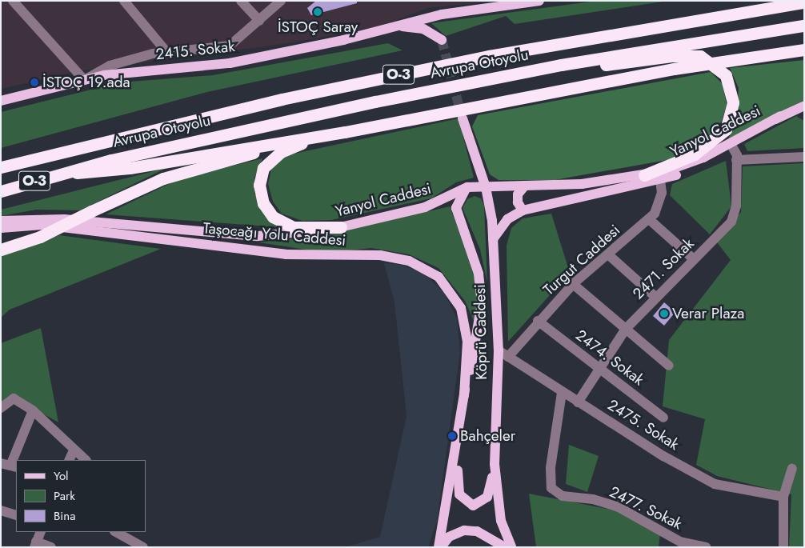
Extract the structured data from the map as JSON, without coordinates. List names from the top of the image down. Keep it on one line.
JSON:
{"streets":{"highway":["Avrupa Otoyolu","O-3"],"main road":["2415. Sokak","Yanyol Caddesi","Taşocağı Yolu Caddesi","Köprü Caddesi"],"street":["Turgut Caddesi","2471. Sokak","2474. Sokak","2475. Sokak","2477. Sokak"]},"crossings":[["Yanyol Caddesi","Köprü Caddesi"],["Taşocağı Yolu Caddesi","Köprü Caddesi"],["Turgut Caddesi","2474. Sokak"],["Turgut Caddesi","2475. Sokak"],["2471. Sokak","2474. Sokak"],["2471. Sokak","2475. Sokak"],["Köprü Caddesi","2475. Sokak"],["2475. Sokak","2477. Sokak"]],"places":["İSTOÇ Saray","İSTOÇ 19.ada","Verar Plaza","Bahçeler"],"legend":["Yol","Park","Bina"]}
